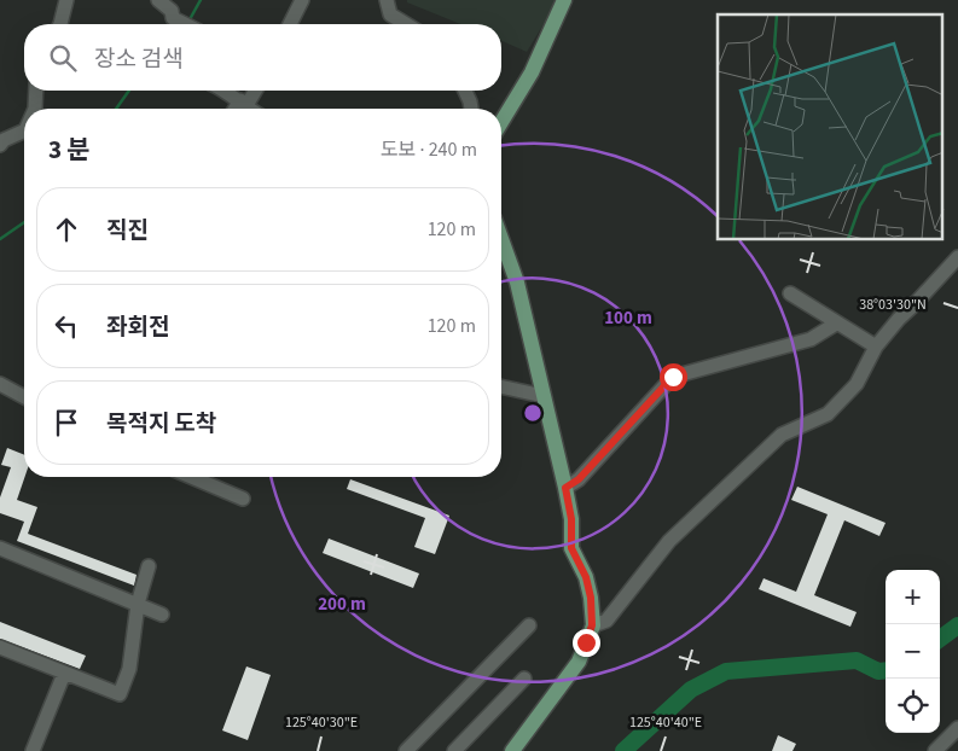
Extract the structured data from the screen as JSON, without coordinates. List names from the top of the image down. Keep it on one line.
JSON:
{"page":{"search":"장소 검색","heading":["3 분","도보 · 240 m"],"list":[["직진","120 m"],["좌회전","120 m"],"목적지 도착"],"map_buttons":["+","−"]},"coordinates":["38°03'30\"N","125°40'30\"E","125°40'40\"E"],"rings":["100 m","200 m"]}
